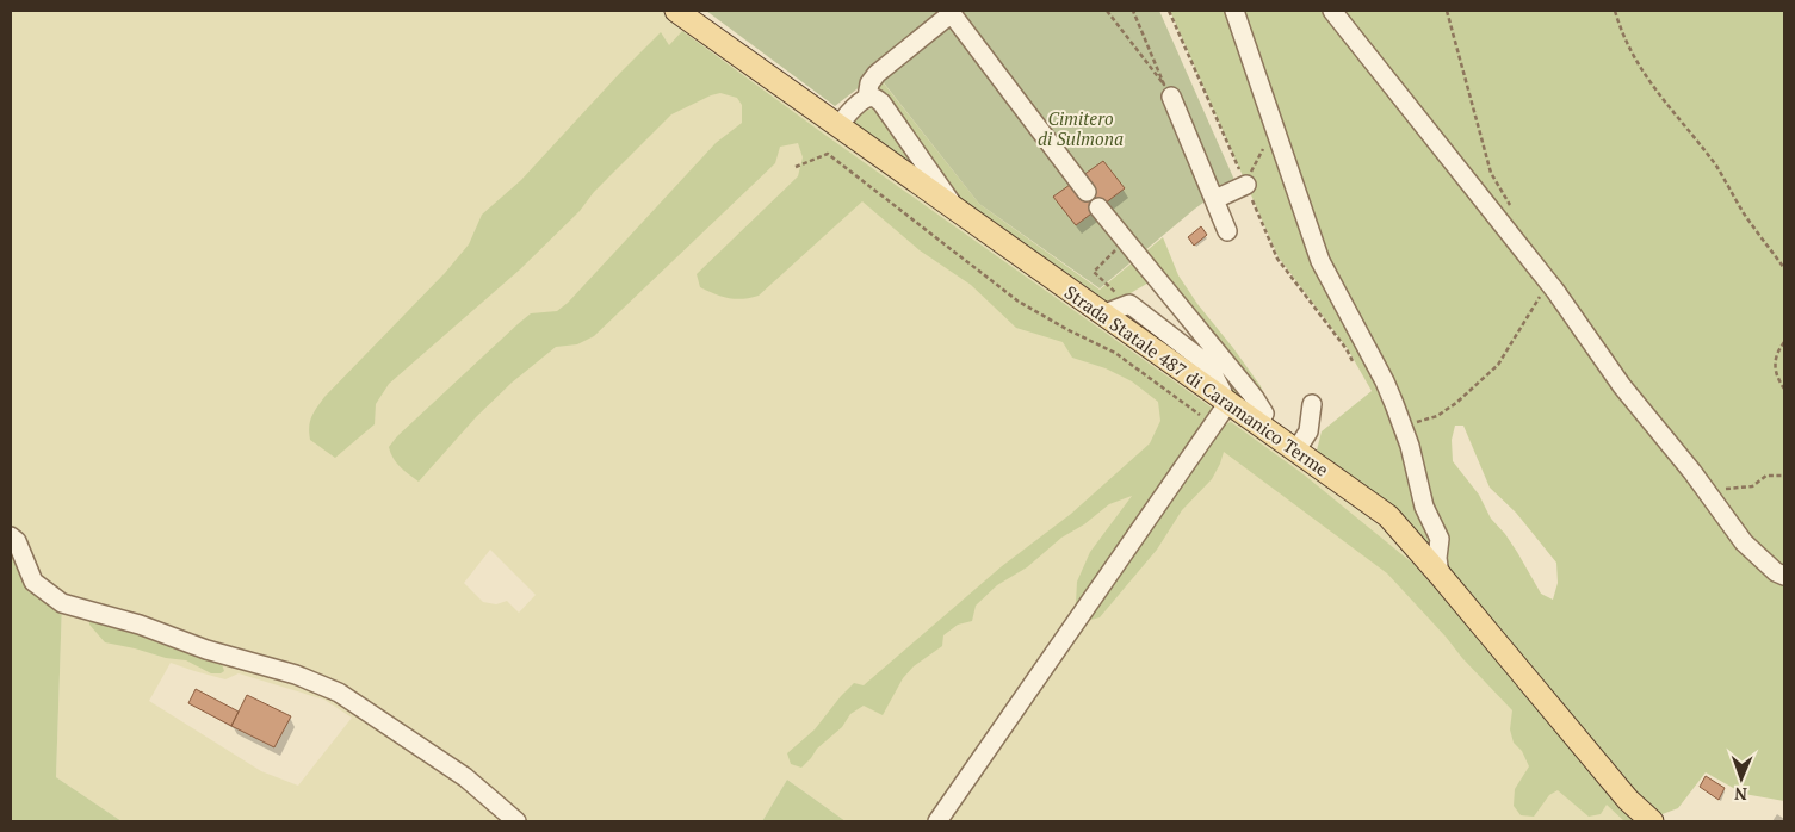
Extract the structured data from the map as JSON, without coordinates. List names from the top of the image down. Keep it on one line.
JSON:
{"streets":{"main road":["Strada Statale 487 di Caramanico Terme"]},"parks":["Cimitero di Sulmona"],"north":"bottom"}
